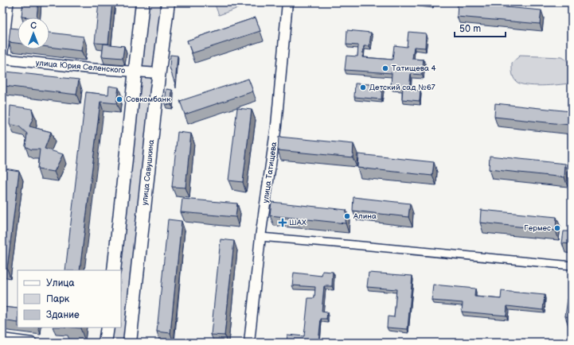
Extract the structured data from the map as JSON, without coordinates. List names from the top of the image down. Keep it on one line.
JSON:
{"streets":{"highway":["улица Савушкина"],"main road":["улица Юрия Селенского","улица Татищева"]},"crossings":[["улица Юрия Селенского","улица Савушкина"]],"places":{"other":["Татищева 4","Детский сад №67","Совкомбанк","Алина","Гермес"],"health":["ШАХ"]},"legend":["Улица","Парк","Здание"],"scale_bar":"50 m","north":"top"}
